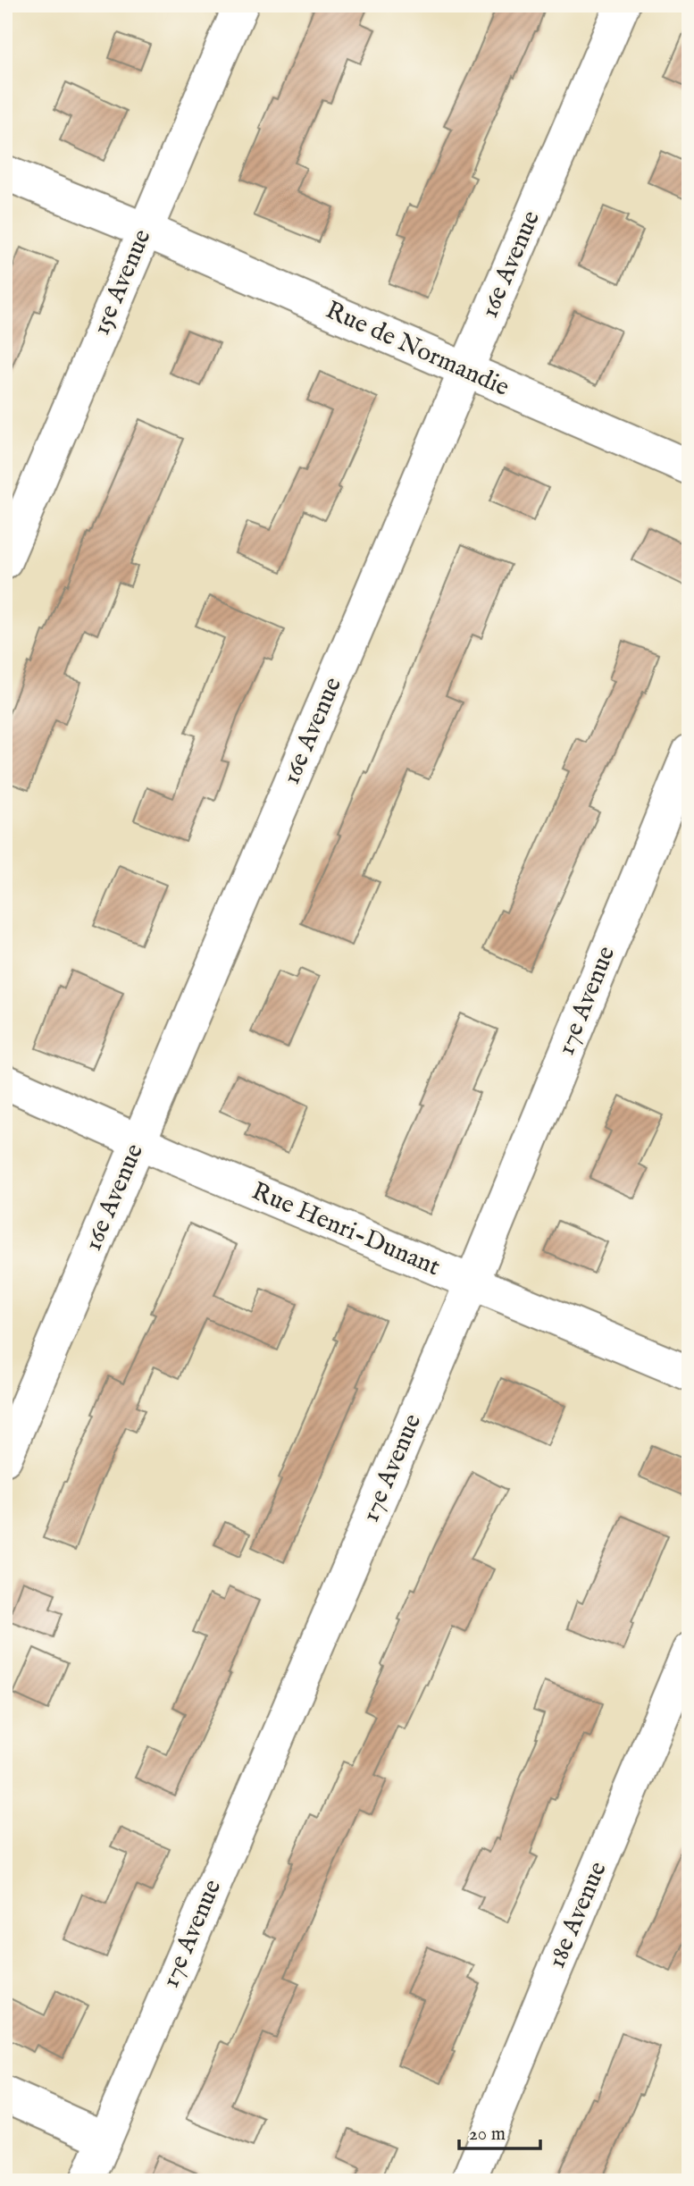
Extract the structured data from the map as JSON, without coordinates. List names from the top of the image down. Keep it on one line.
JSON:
{"streets":{"street":["16e Avenue","15e Avenue","Rue de Normandie","17e Avenue","Rue Henri-Dunant","18e Avenue"]},"crossings":[["16e Avenue","Rue de Normandie"],["16e Avenue","Rue Henri-Dunant"],["15e Avenue","Rue de Normandie"],["17e Avenue","Rue Henri-Dunant"]],"scale_bar":"20 m"}
